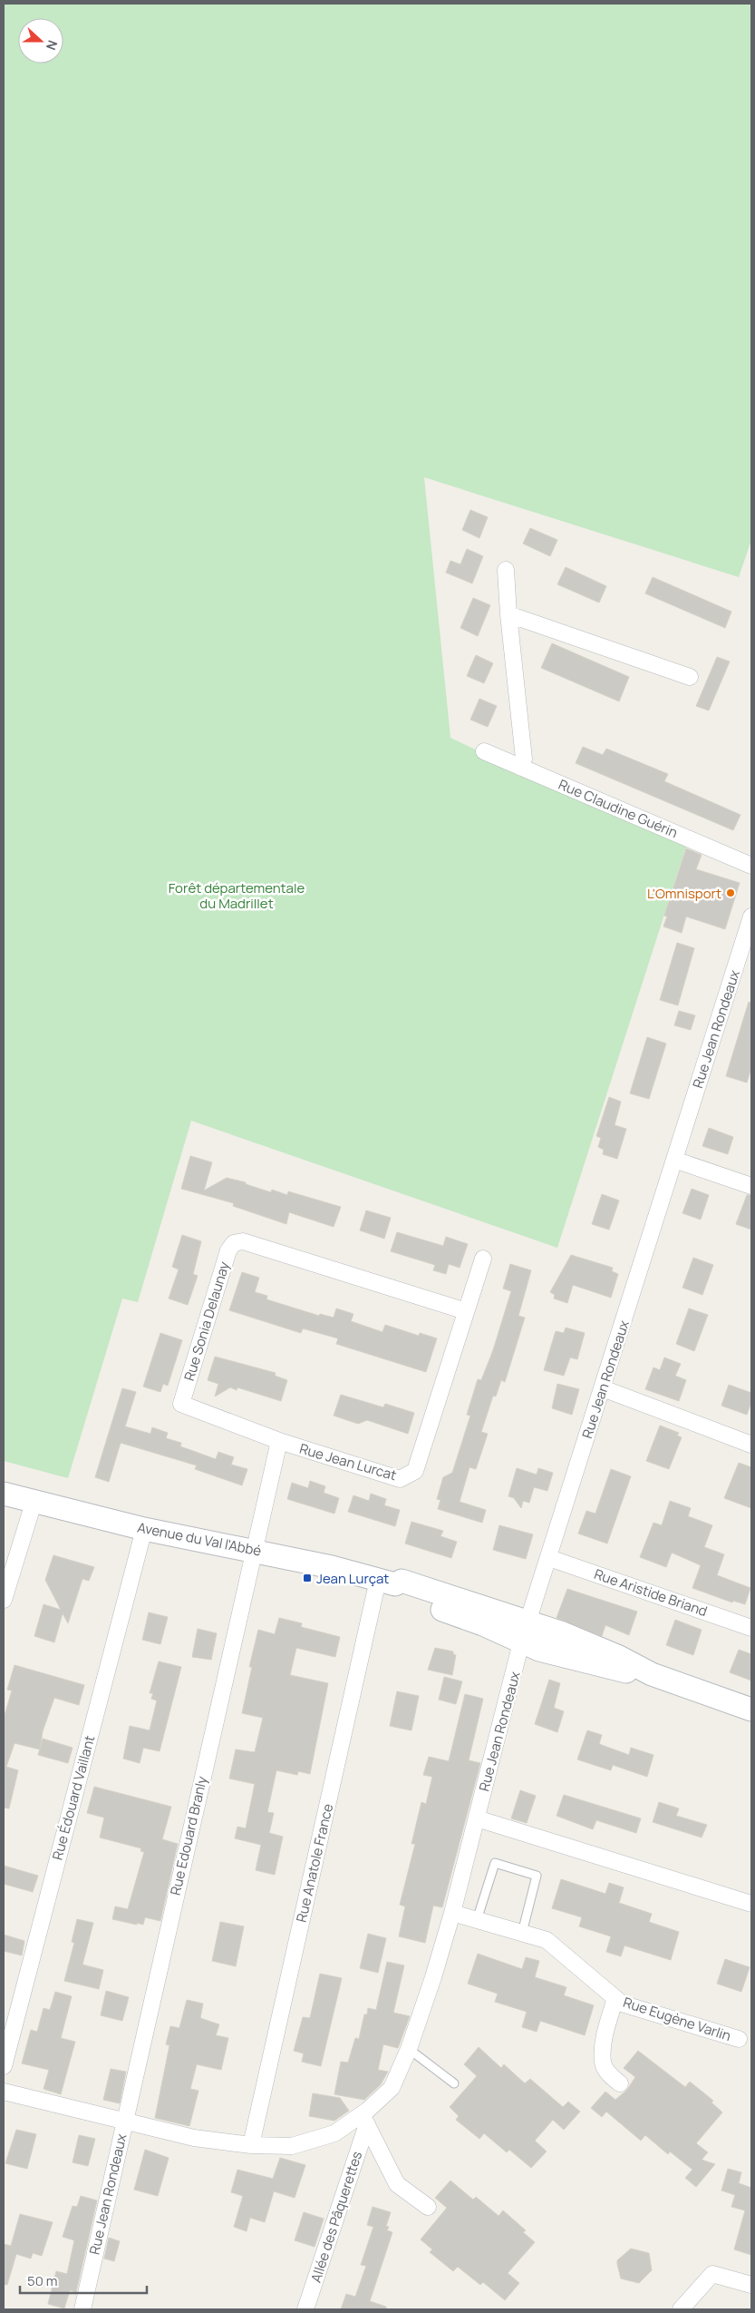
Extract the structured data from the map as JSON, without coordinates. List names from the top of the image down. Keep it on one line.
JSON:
{"streets":{"main road":["Avenue du Val l'Abbé"],"street":["Rue Claudine Guérin","Rue Jean Rondeaux","Rue Sonia Delaunay","Rue Jean Lurcat","Rue Aristide Briand","Rue Édouard Vaillant","Rue Edouard Branly","Rue Anatole France","Rue Eugène Varlin","Allée des Pâquerettes"]},"crossings":[["Rue Jean Rondeaux","Avenue du Val l'Abbé"],["Rue Jean Rondeaux","Rue Aristide Briand"],["Rue Jean Rondeaux","Rue Edouard Branly"],["Rue Jean Rondeaux","Rue Anatole France"],["Rue Jean Rondeaux","Rue Eugène Varlin"],["Rue Jean Rondeaux","Allée des Pâquerettes"],["Rue Sonia Delaunay","Rue Jean Lurcat"],["Avenue du Val l'Abbé","Rue Édouard Vaillant"],["Avenue du Val l'Abbé","Rue Edouard Branly"],["Avenue du Val l'Abbé","Rue Anatole France"]],"parks":["Forêt départementale du Madrillet"],"places":{"other":["L'Omnisport"],"transit":["Jean Lurçat"]},"scale_bar":"50 m","north":"right"}
